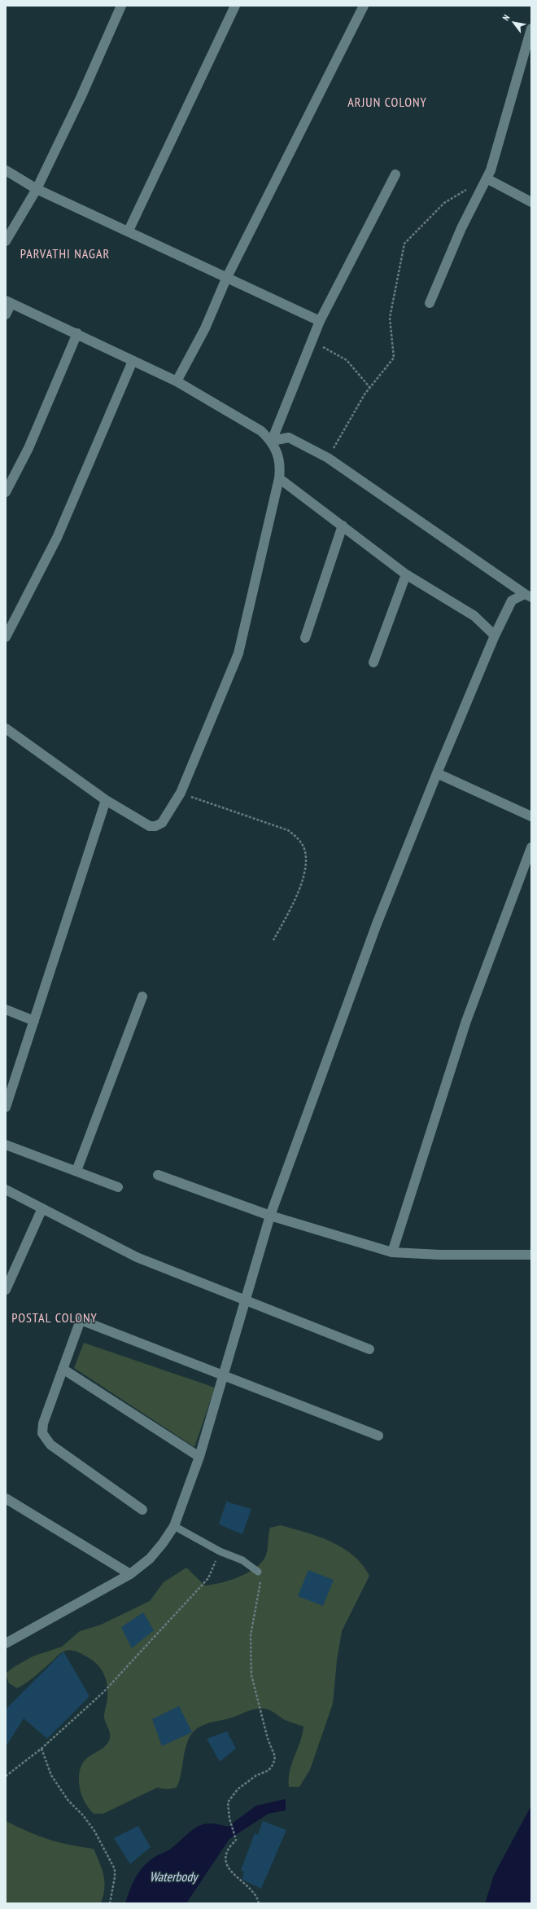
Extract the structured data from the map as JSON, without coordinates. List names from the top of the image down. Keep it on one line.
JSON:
{"districts":["ARJUN COLONY","PARVATHI NAGAR","POSTAL COLONY"],"water":["Waterbody"],"north":"top left"}
